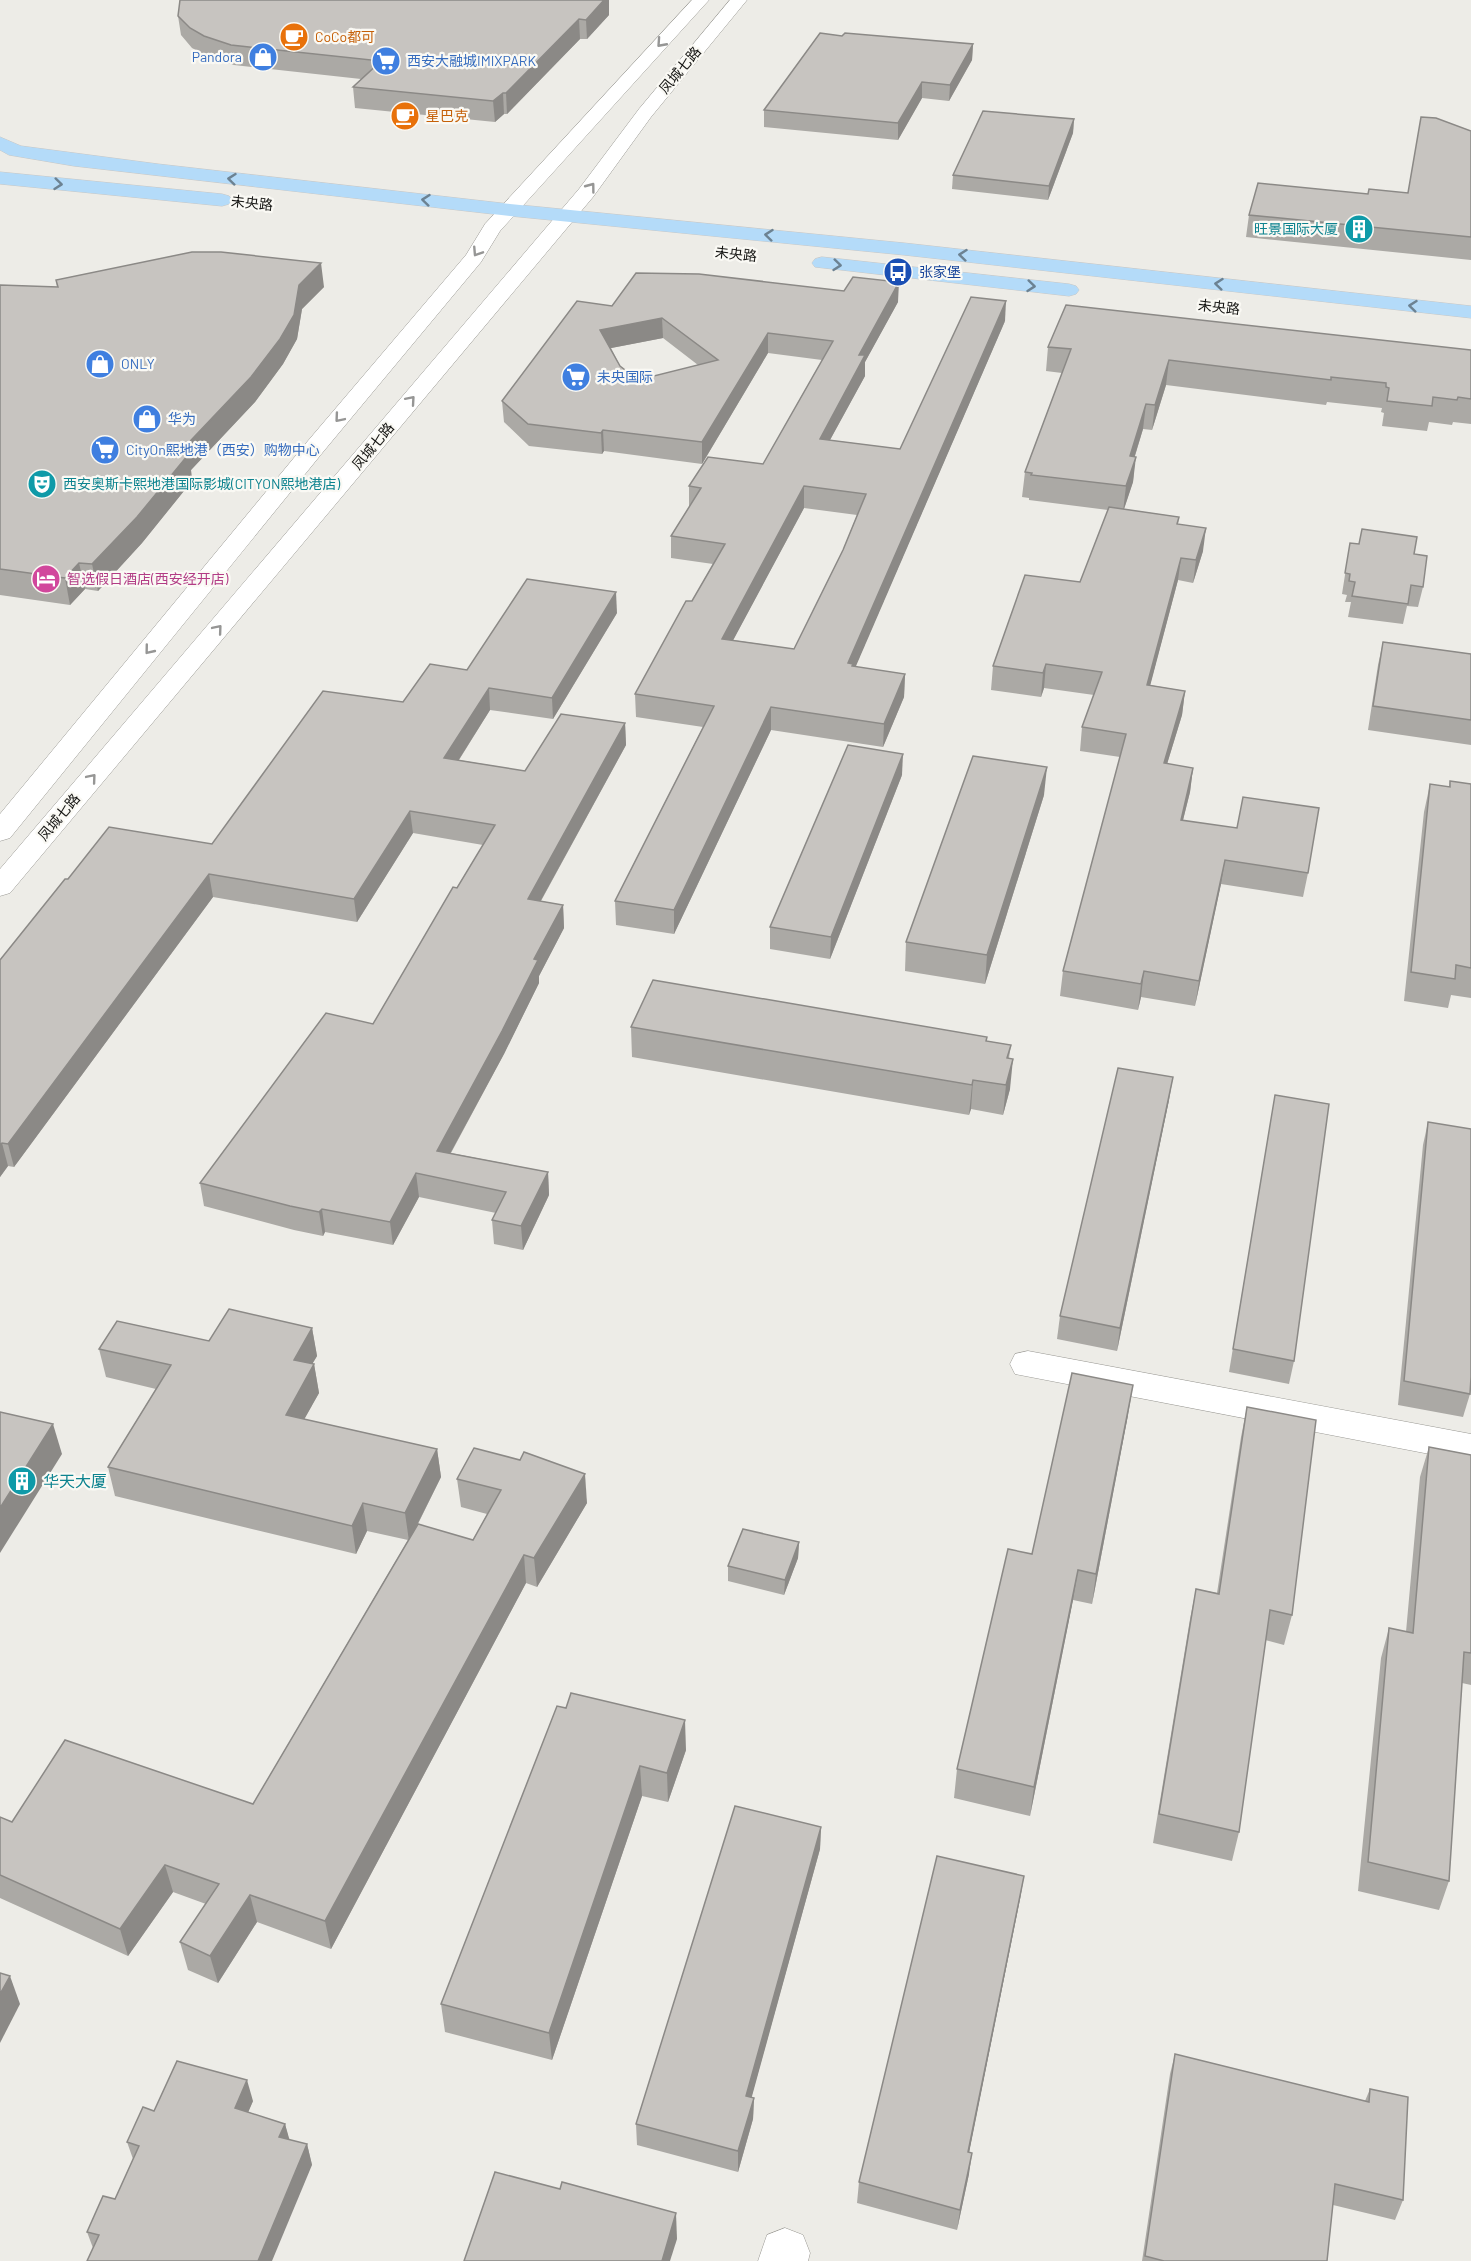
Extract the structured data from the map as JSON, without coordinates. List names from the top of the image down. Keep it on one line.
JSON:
{"streets":{"main road":["未央路"],"street":["凤城七路"]},"crossings":[["凤城七路","未央路"]],"places":{"cafe":["CoCo都可","星巴克"],"shop":["Pandora","ONLY","华为"],"supermarket":["西安大融城IMIXPARK","未央国际","CityOn熙地港（西安）购物中心"],"building":["旺景国际大厦","华天大厦"],"bus stop":["张家堡"],"theatre":["西安奥斯卡熙地港国际影城(CITYON熙地港店)"],"hotel":["智选假日酒店(西安经开店)"]}}
